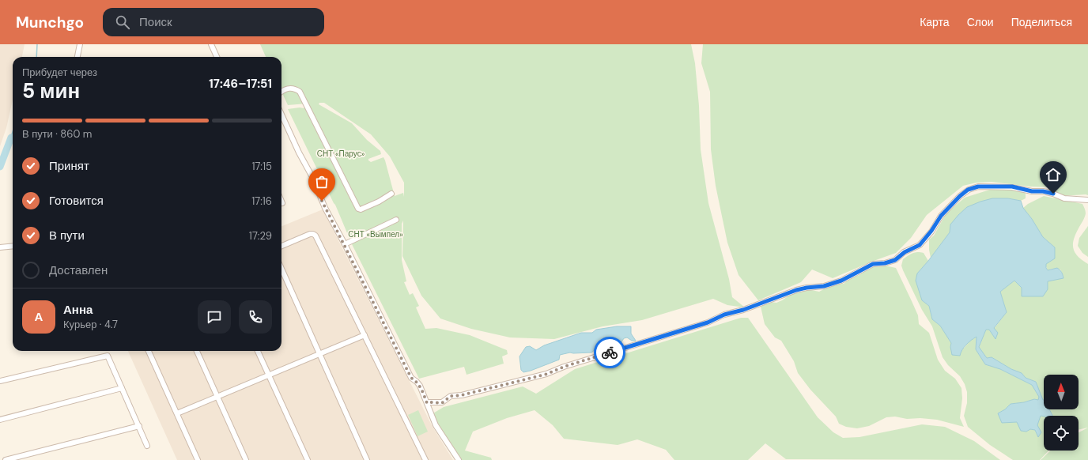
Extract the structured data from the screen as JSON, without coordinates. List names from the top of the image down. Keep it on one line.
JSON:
{"parks":["СНТ «Парус»","СНТ «Вымпел»"],"north":"top","page":{"header":"Munchgo","search":"Поиск","nav":["Карта","Слои","Поделиться"],"heading":["5 мин","Прибудет через","17:46–17:51"],"panel":["Анна","Курьер · 4.7"],"bar":"В пути · 860 m","list":[["Принят","17:15"],["Готовится","17:16"],["В пути","17:29"],"Доставлен"],"round":"А"}}
